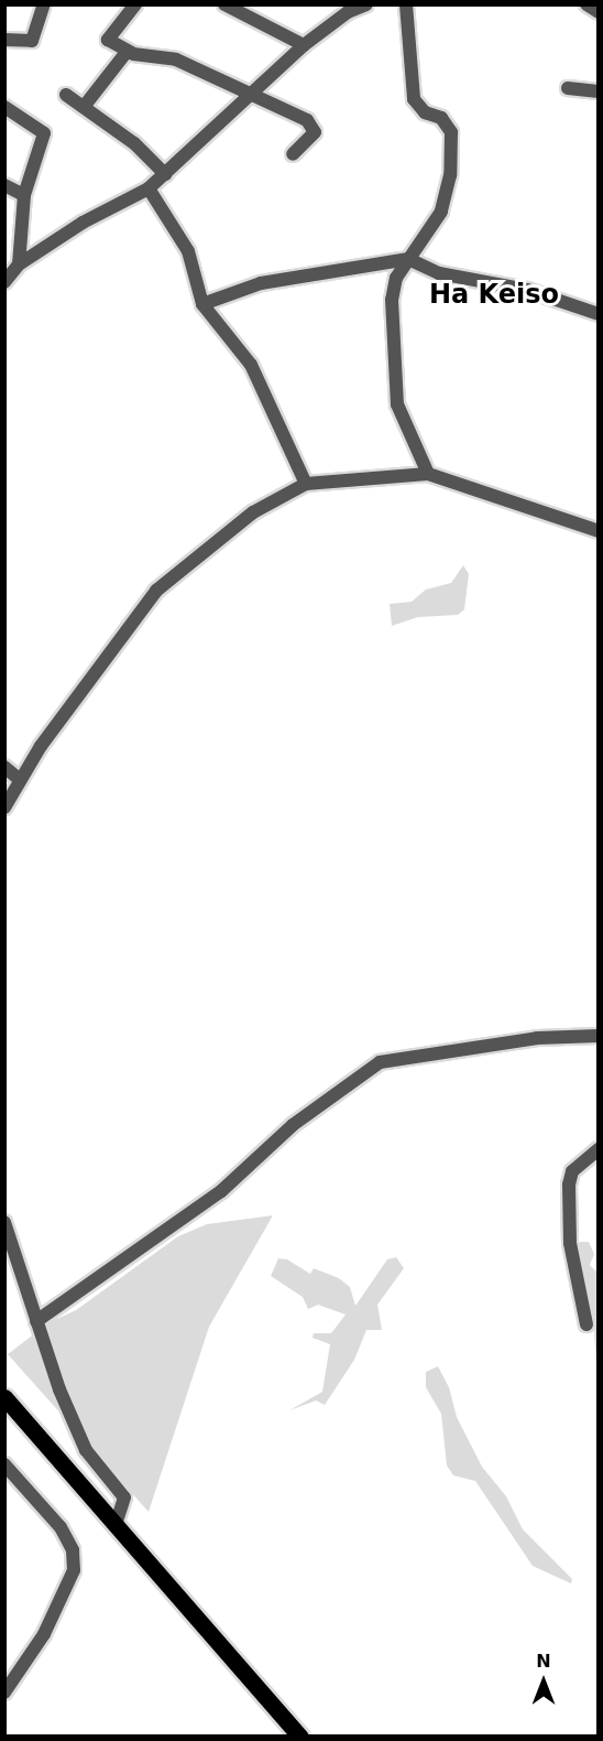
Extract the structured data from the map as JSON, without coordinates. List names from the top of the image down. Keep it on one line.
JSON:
{"districts":["Ha Keiso"],"north":"top"}
